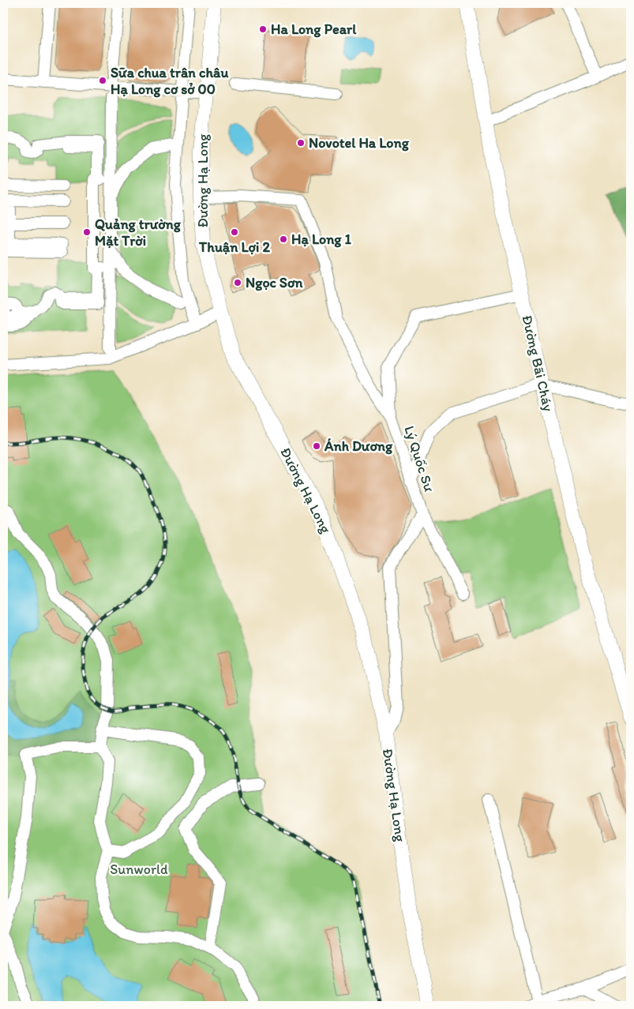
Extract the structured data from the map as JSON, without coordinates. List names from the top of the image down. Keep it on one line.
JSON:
{"streets":{"main road":["Đường Hạ Long","Đường Bãi Cháy"],"street":["Lý Quốc Sư"]},"crossings":[["Đường Hạ Long","Lý Quốc Sư"]],"parks":["Sunworld"],"places":["Ha Long Pearl","Sữa chua trân châu Hạ Long cơ sở 00","Novotel Ha Long","Quảng trường Mặt Trời","Thuận Lợi 2","Hạ Long 1","Ngọc Sơn","Ánh Dương"]}
